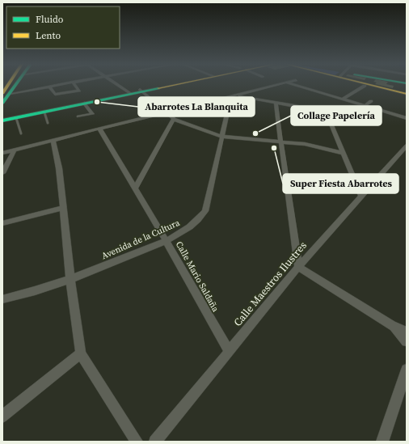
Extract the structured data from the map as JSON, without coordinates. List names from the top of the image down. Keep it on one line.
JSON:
{"streets":{"street":["Avenida de la Cultura","Calle Mario Saldaña","Calle Maestros Ilustres"]},"crossings":[["Avenida de la Cultura","Calle Mario Saldaña"],["Calle Mario Saldaña","Calle Maestros Ilustres"]],"places":["Abarrotes La Blanquita","Collage Papelería","Super Fiesta Abarrotes"],"legend":["Fluido","Lento"]}
